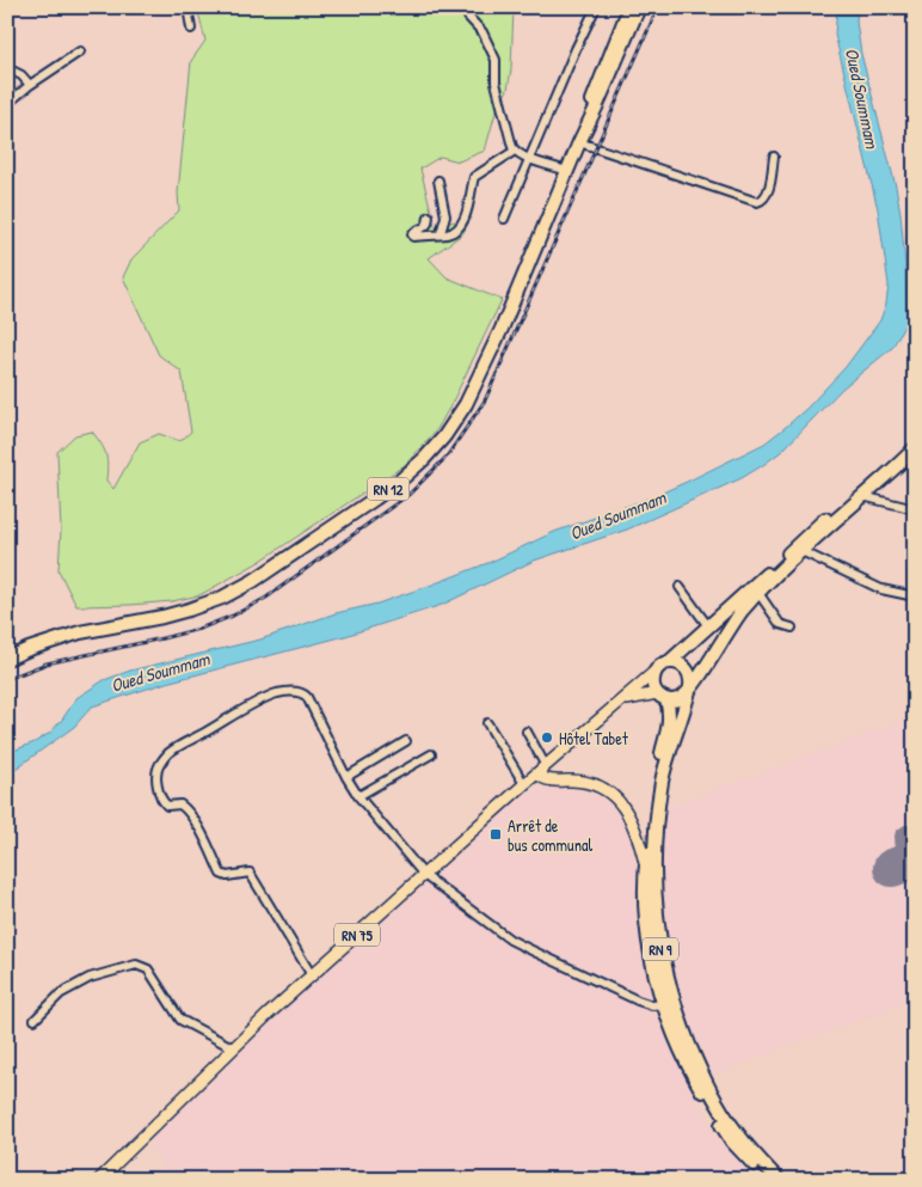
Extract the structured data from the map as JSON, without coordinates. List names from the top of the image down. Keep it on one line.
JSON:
{"streets":{"highway":["RN 12","RN 9"],"main road":["RN 75"]},"crossings":[["RN 75","RN 9"]],"water":["Oued Soummam"],"places":{"other":["Hôtel Tabet"],"transit":["Arrêt de bus communal"]}}
